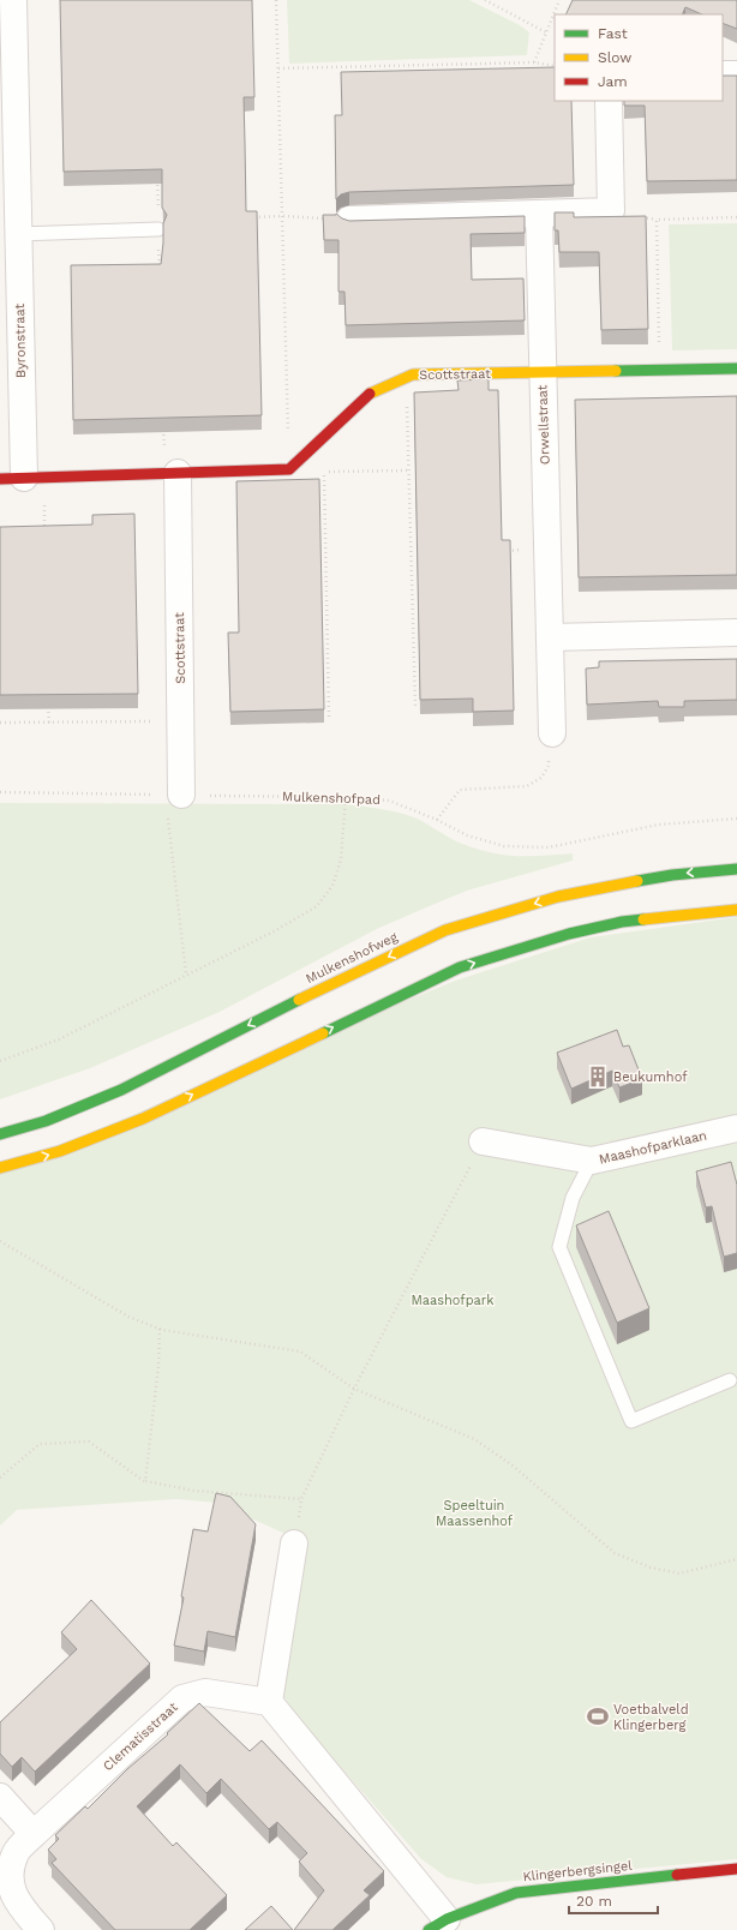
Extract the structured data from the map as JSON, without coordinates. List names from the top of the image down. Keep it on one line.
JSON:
{"streets":{"street":["Byronstraat","Scottstraat","Orwellstraat","Mulkenshofweg","Maashofparklaan","Clematisstraat","Klingerbergsingel"],"path":["Mulkenshofpad"]},"crossings":[["Scottstraat","Orwellstraat"],["Scottstraat","Mulkenshofpad"]],"parks":["Maashofpark","Speeltuin Maassenhof"],"places":{"building":["Beukumhof"],"sports":["Voetbalveld Klingerberg"]},"legend":["Fast","Slow","Jam"],"scale_bar":"20 m"}
